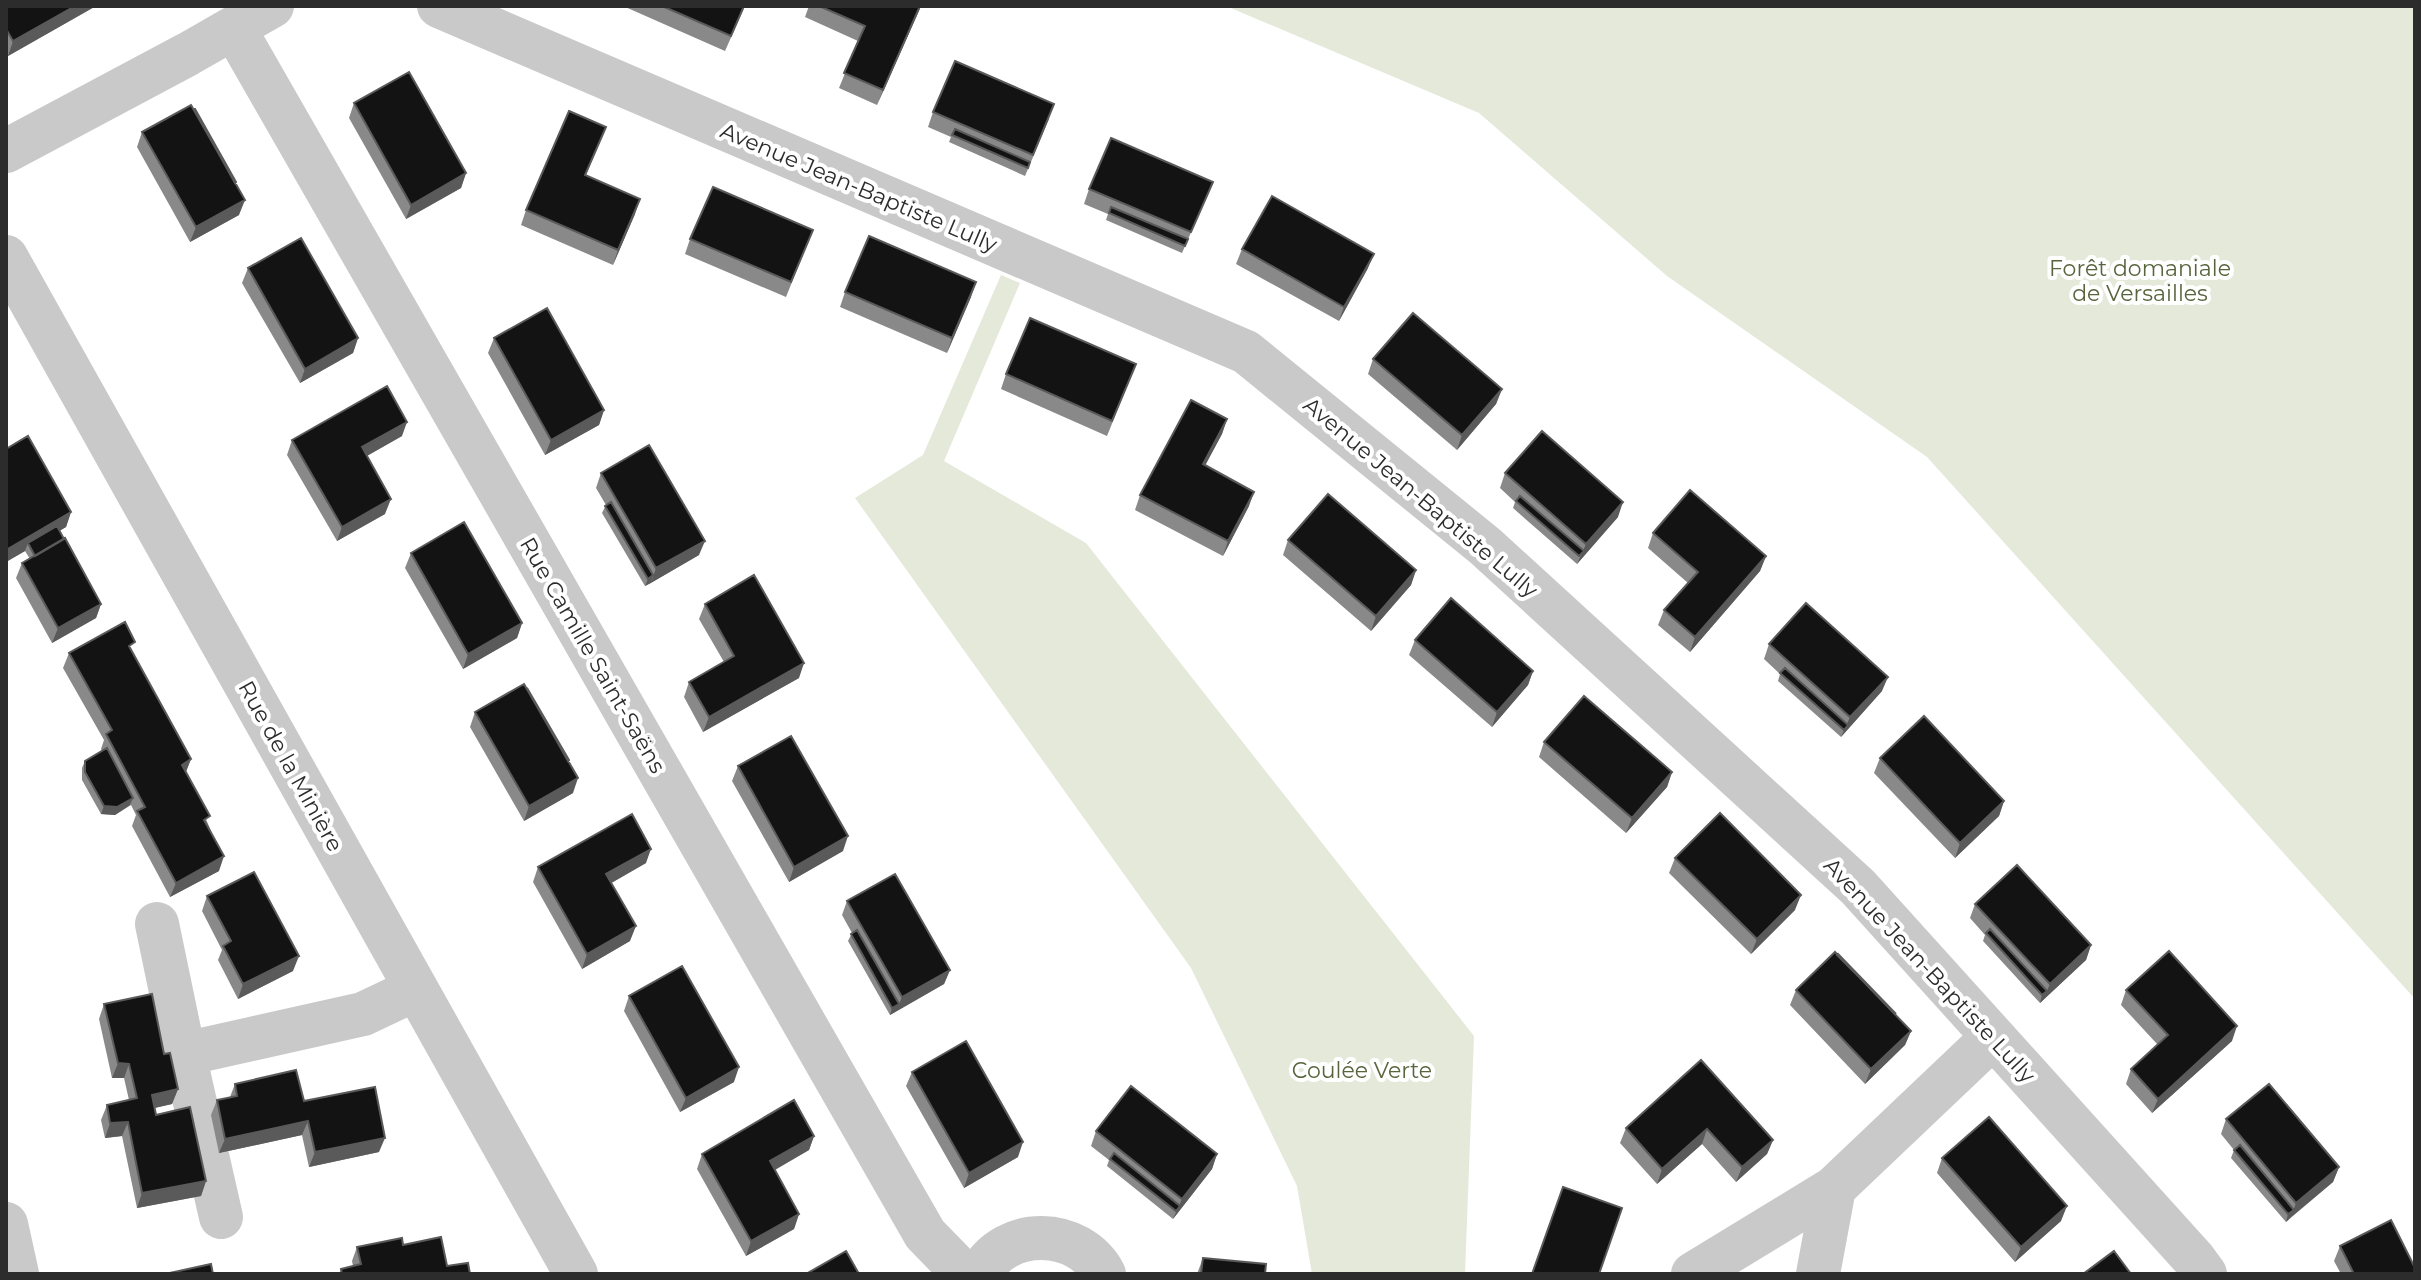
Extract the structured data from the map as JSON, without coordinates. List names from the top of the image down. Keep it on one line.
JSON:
{"streets":{"street":["Avenue Jean-Baptiste Lully","Rue Camille Saint-Saëns","Rue de la Minière"]},"parks":["Forêt domaniale de Versailles","Coulée Verte"]}
